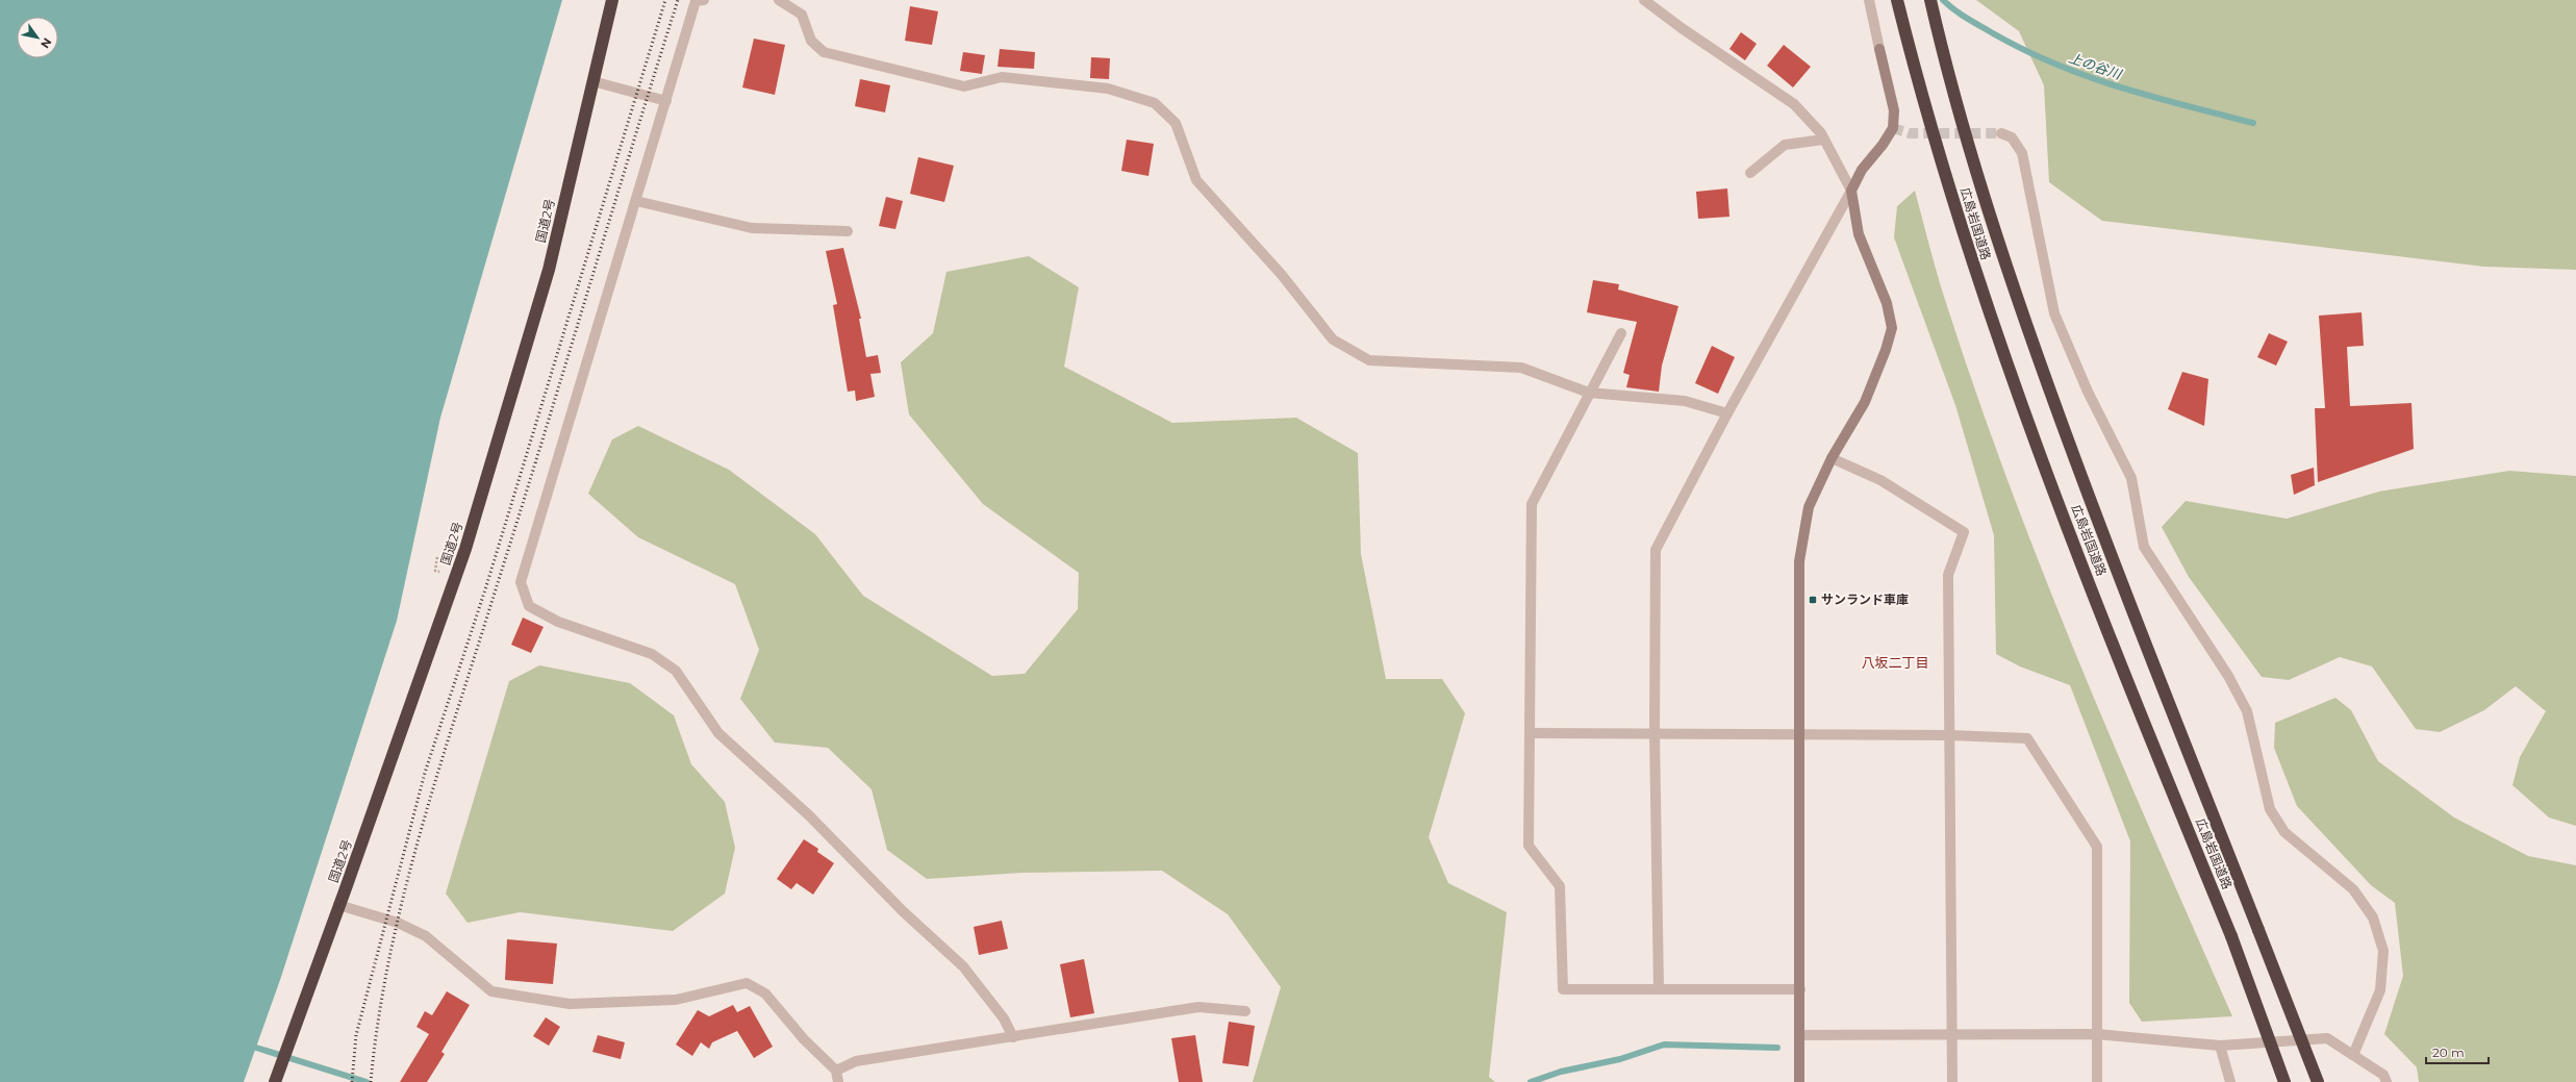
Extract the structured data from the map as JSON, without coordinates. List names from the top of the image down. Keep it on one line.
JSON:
{"streets":{"highway":["国道2号","広島岩国道路"]},"districts":["八坂二丁目"],"water":["上の谷川"],"places":{"transit":["サンランド車庫"]},"scale_bar":"20 m","north":"bottom right"}
